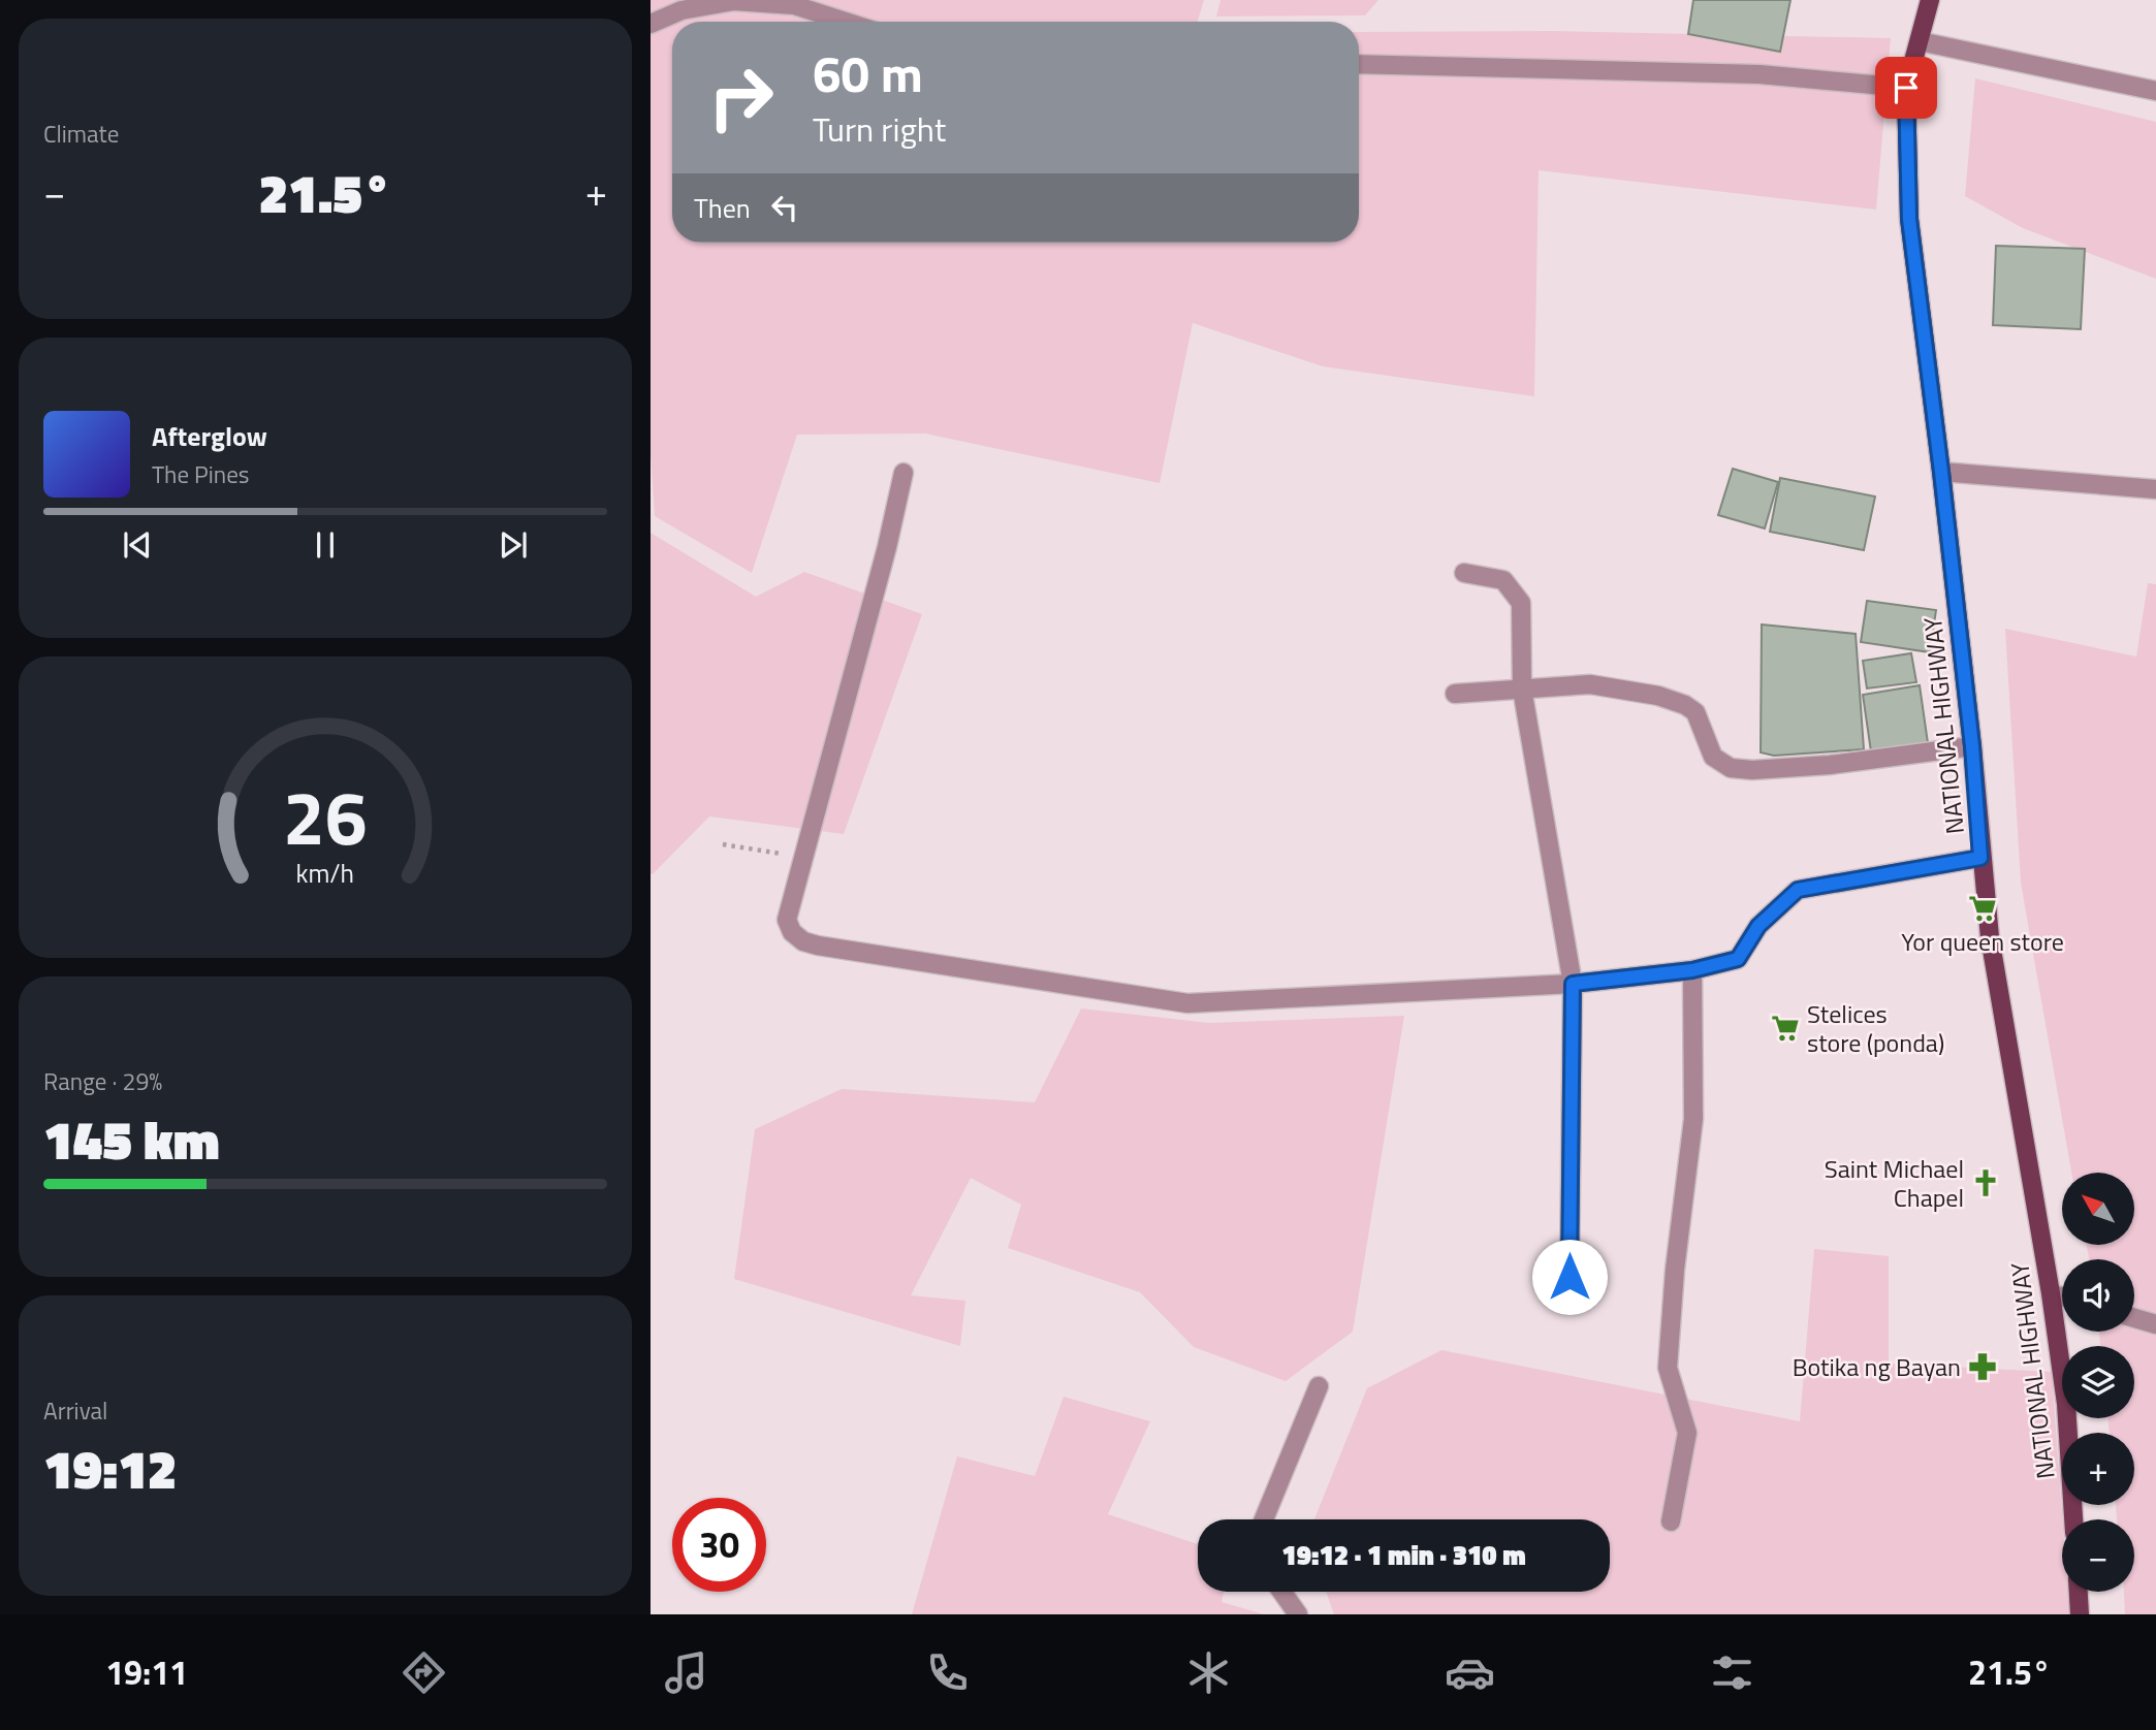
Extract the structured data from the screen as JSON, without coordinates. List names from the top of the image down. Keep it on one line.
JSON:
{"streets":{"main road":["NATIONAL HIGHWAY"]},"places":{"supermarket":["Yor queen store","Stelices store (ponda)"],"church":["Saint Michael Chapel"],"pharmacy":["Botika ng Bayan"]},"north":"top left","page":{"tile":["Climate",["Range · 29%","145 km"],["Arrival","19:12"]],"turn":["60 m","Turn right"],"heat":["−","21.5°","+"],"then":"Then","song":["Afterglow","The Pines"],"map_buttons":["+","−"],"limit":"30","trip":"19:12 · 1 min · 310 m","tabs":["19:11","21.5°"],"gauge":["26","km/h"]}}
